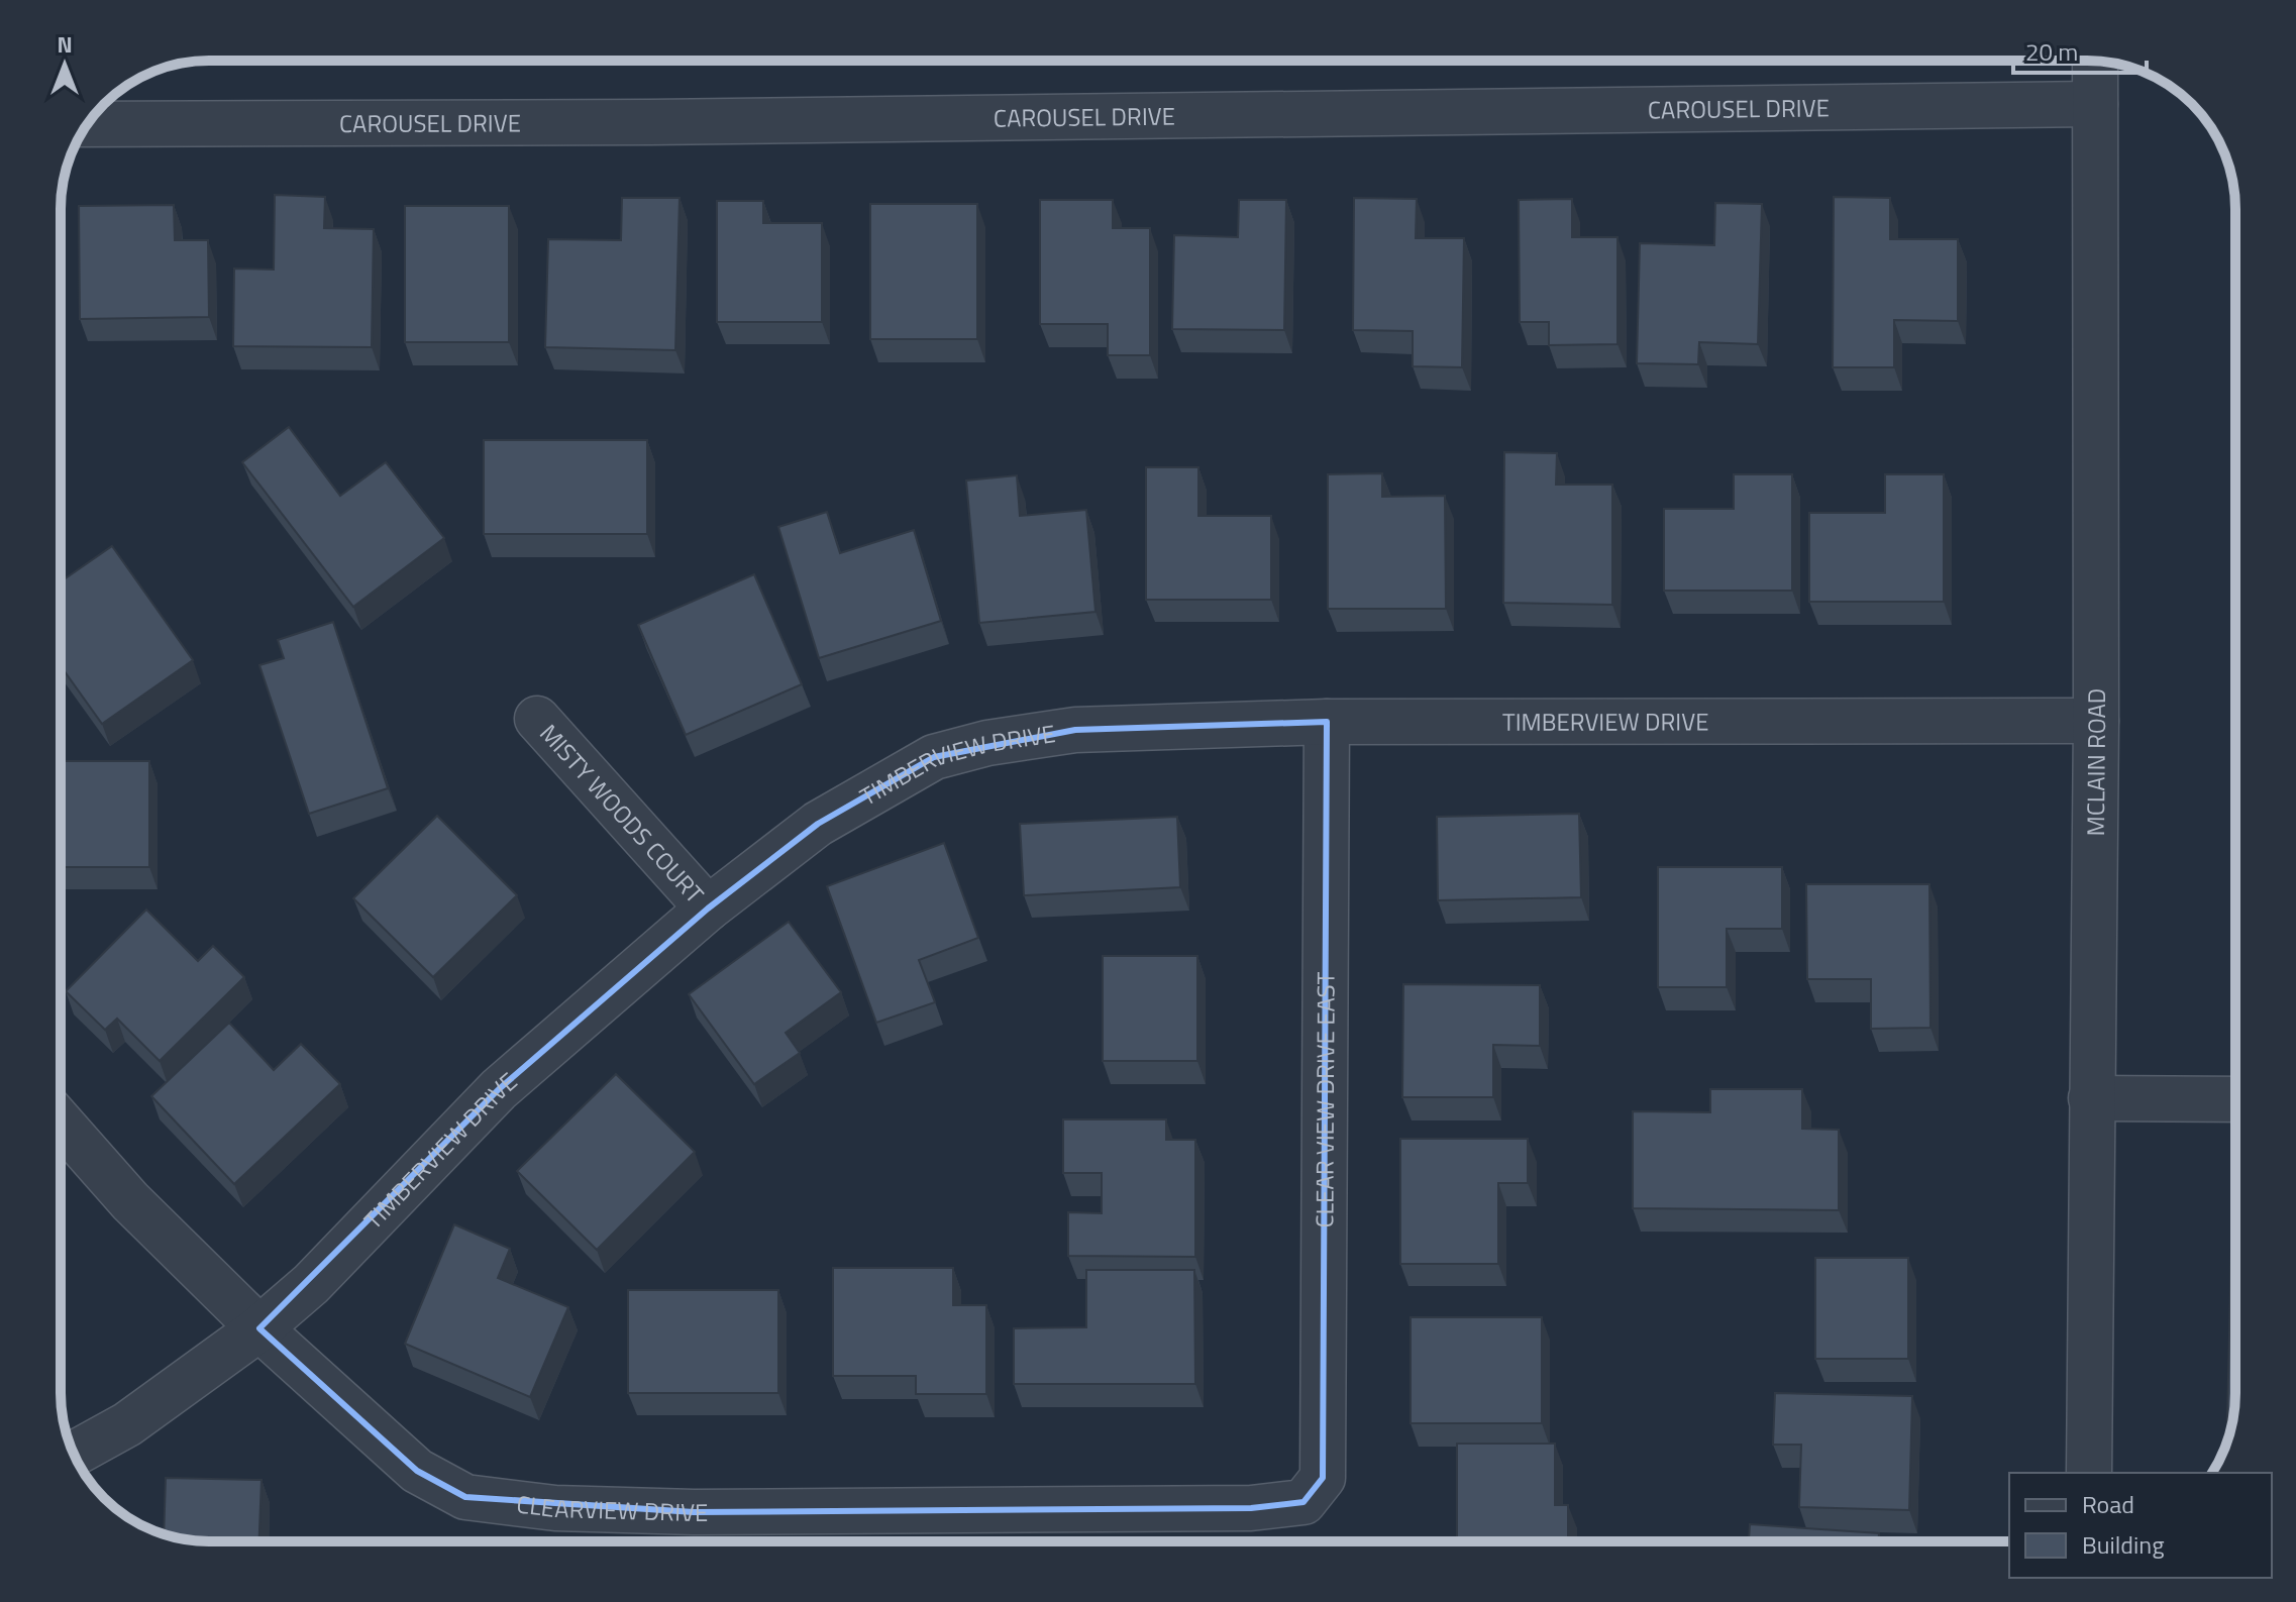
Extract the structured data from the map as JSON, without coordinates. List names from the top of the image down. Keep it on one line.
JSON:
{"streets":{"street":["CAROUSEL DRIVE","TIMBERVIEW DRIVE","MCLAIN ROAD","MISTY WOODS COURT","CLEAR VIEW DRIVE EAST","CLEARVIEW DRIVE"]},"crossings":[["CAROUSEL DRIVE","MCLAIN ROAD"],["TIMBERVIEW DRIVE","MCLAIN ROAD"],["TIMBERVIEW DRIVE","MISTY WOODS COURT"],["TIMBERVIEW DRIVE","CLEAR VIEW DRIVE EAST"],["TIMBERVIEW DRIVE","CLEARVIEW DRIVE"],["CLEAR VIEW DRIVE EAST","CLEARVIEW DRIVE"]],"legend":["Road","Building"],"scale_bar":"20 m","north":"top"}
